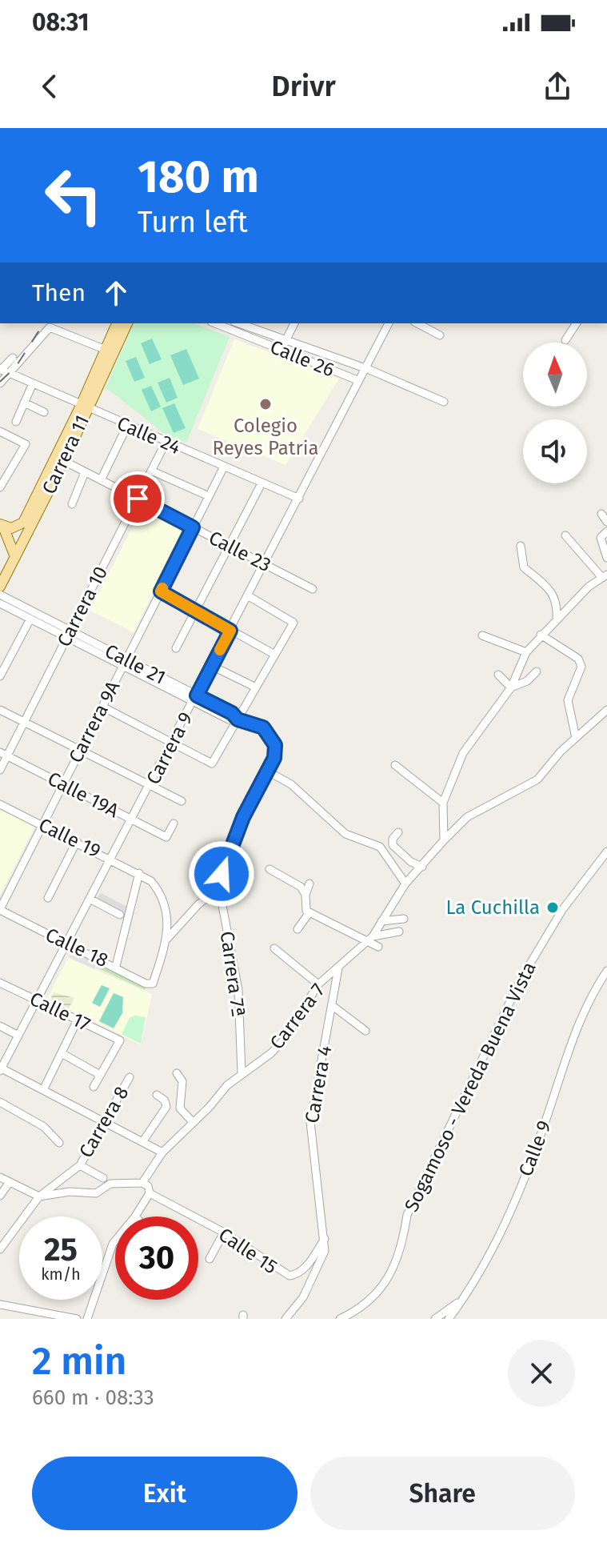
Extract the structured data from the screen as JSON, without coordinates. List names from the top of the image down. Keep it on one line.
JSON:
{"streets":{"main road":["Carrera 11"],"street":["Calle 26","Calle 24","Calle 23","Carrera 10","Calle 21","Carrera 9A","Carrera 9","Calle 19A","Calle 19","Calle 18","Carrera 7ª","Calle 17","Carrera 7","Carrera 4","Sogamoso - Vereda Buena Vista","Carrera 8","Calle 9","Calle 15"]},"crossings":[["Calle 26","Carrera 9"],["Calle 24","Carrera 11"],["Calle 24","Carrera 10"],["Calle 24","Carrera 9A"],["Calle 24","Carrera 9"],["Carrera 11","Calle 23"],["Calle 23","Carrera 10"],["Calle 23","Carrera 9A"],["Calle 23","Carrera 9"],["Carrera 10","Calle 21"],["Carrera 10","Calle 19A"],["Calle 21","Carrera 9A"],["Calle 21","Carrera 9"],["Calle 21","Carrera 7ª"],["Carrera 9A","Calle 19A"],["Carrera 9A","Calle 19"],["Carrera 9A","Calle 18"],["Carrera 9","Calle 19A"],["Carrera 9","Calle 19"],["Carrera 9","Calle 18"],["Carrera 9","Calle 17"],["Carrera 7ª","Carrera 7"],["Carrera 7","Carrera 4"],["Carrera 7","Calle 15"],["Carrera 4","Calle 15"]],"places":["Colegio Reyes Patria","La Cuchilla"],"north":"top","page":{"status":"08:31","header":"Drivr","turn":["180 m","Turn left"],"then":"Then","speed":"25 km/h","limit":"30","heading":["2 min","660 m · 08:33"],"buttons":["Exit","Share"]}}
